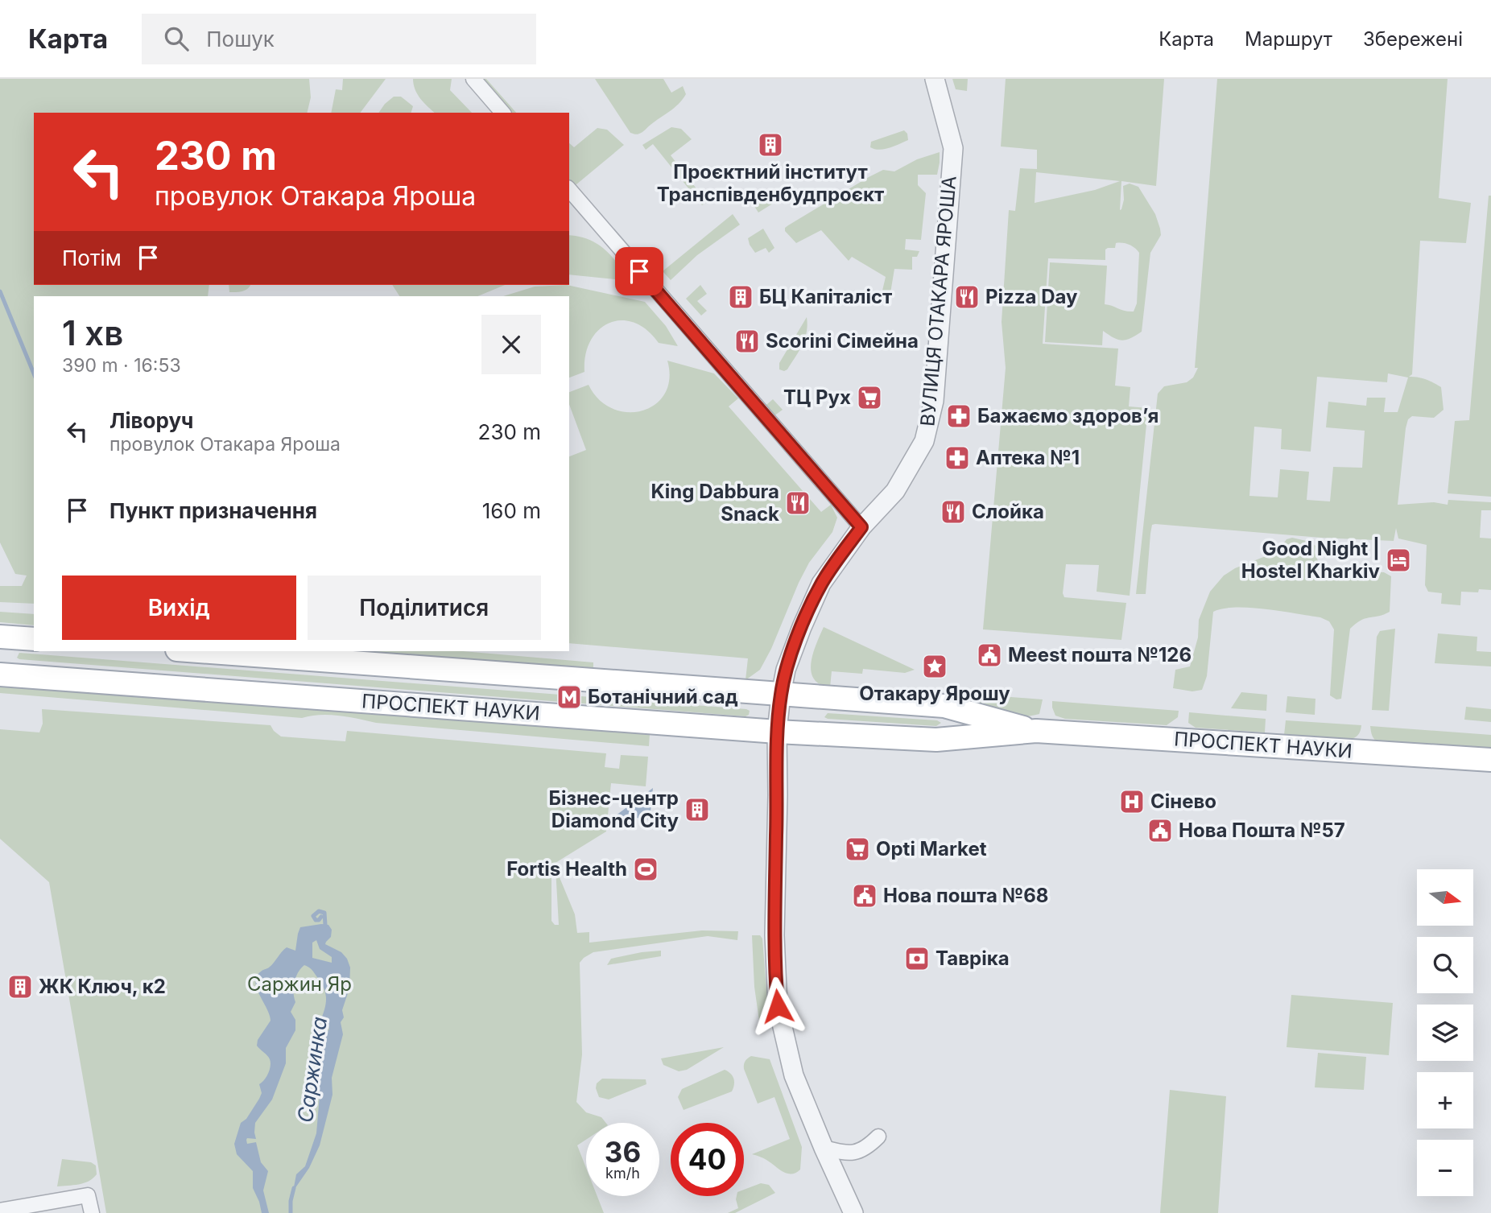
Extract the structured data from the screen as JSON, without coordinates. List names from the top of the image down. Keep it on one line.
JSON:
{"streets":{"main road":["ПРОСПЕКТ НАУКИ"],"street":["ВУЛИЦЯ ОТАКАРА ЯРОША"]},"crossings":[["ВУЛИЦЯ ОТАКАРА ЯРОША","ПРОСПЕКТ НАУКИ"]],"water":["Саржинка"],"parks":["Саржин Яр"],"places":{"building":["Проєктний інститут Транспівденбудпроєкт","БЦ Капіталіст","Бізнес-центр Diamond City","ЖК Ключ, к2"],"restaurant":["Pizza Day","Scorini Сімейна","King Dabbura Snack","Слойка"],"supermarket":["ТЦ Рух","Opti Market"],"pharmacy":["Бажаємо здоровʼя","Аптека №1"],"hotel":["Good Night | Hostel Kharkiv"],"public building":["Meest пошта №126","Нова Пошта №57","Нова пошта №68"],"place":["Отакару Ярошу"],"metro station":["Ботанічний сад"],"hospital":["Сінево"],"sports":["Fortis Health"],"bank":["Тавріка"]},"north":"right","page":{"header":"Карта","search":"Пошук","nav":["Карта","Маршрут","Збережені"],"turn":["230 m","провулок Отакара Яроша"],"then":"Потім","heading":["1 хв","390 m · 16:53"],"list":[{"name":"Ліворуч","note":"провулок Отакара Яроша","value":"230 m"},{"name":"Пункт призначення","value":"160 m"}],"buttons":["Вихід","Поділитися"],"map_buttons":["+","−"],"speed":"36 km/h","limit":"40"}}
